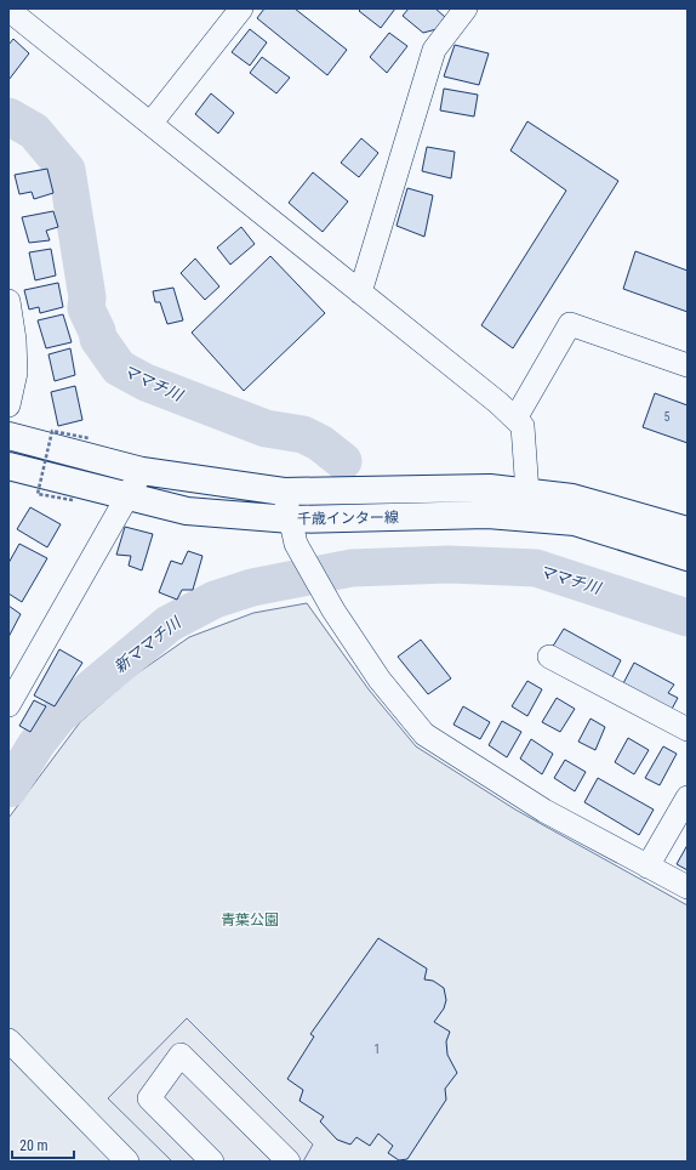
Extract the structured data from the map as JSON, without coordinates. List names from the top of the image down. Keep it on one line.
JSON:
{"streets":{"main road":["千歳インター線"]},"water":["ママチ川","新ママチ川"],"parks":["青葉公園"],"house_numbers":["5","1"],"scale_bar":"20 m"}
